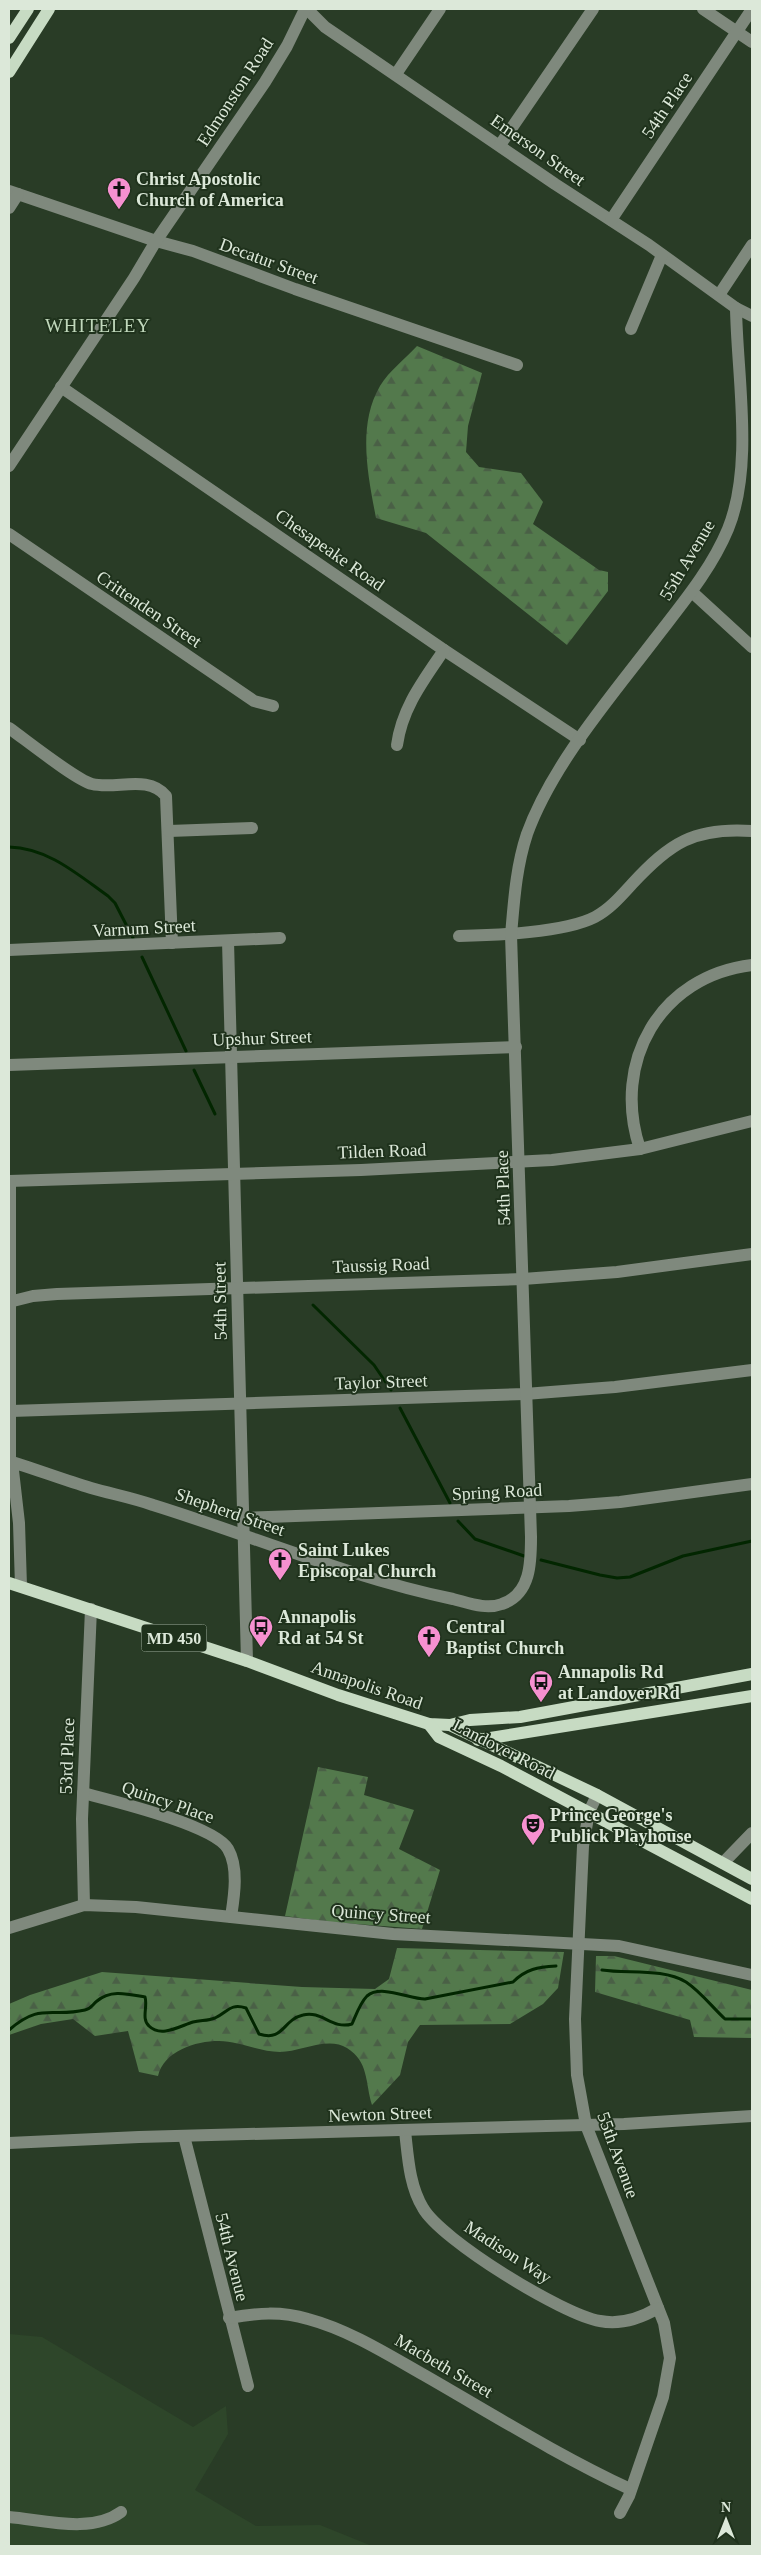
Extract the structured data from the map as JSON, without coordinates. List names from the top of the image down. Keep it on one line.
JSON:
{"streets":{"main road":["MD 450","Annapolis Road","Landover Road"],"street":["Edmonston Road","54th Place","Emerson Street","Decatur Street","Chesapeake Road","55th Avenue","Crittenden Street","Varnum Street","Upshur Street","Tilden Road","Taussig Road","54th Street","Taylor Street","Spring Road","Shepherd Street","53rd Place","Quincy Place","Quincy Street","Newton Street","Madison Way","54th Avenue","Macbeth Street"]},"crossings":[["Edmonston Road","Emerson Street"],["Edmonston Road","Decatur Street"],["Edmonston Road","Chesapeake Road"],["54th Place","Emerson Street"],["54th Place","Chesapeake Road"],["54th Place","55th Avenue"],["54th Place","Upshur Street"],["54th Place","Tilden Road"],["54th Place","Taussig Road"],["54th Place","Taylor Street"],["54th Place","Spring Road"],["54th Place","Shepherd Street"],["Emerson Street","55th Avenue"],["Chesapeake Road","55th Avenue"],["55th Avenue","Landover Road"],["55th Avenue","Quincy Street"],["55th Avenue","Newton Street"],["55th Avenue","Madison Way"],["55th Avenue","Macbeth Street"],["Varnum Street","54th Street"],["Upshur Street","54th Street"],["Tilden Road","54th Street"],["Taussig Road","54th Street"],["54th Street","Taylor Street"],["54th Street","Spring Road"],["54th Street","Shepherd Street"],["54th Street","Annapolis Road"],["MD 450","Landover Road"],["Annapolis Road","Landover Road"],["Annapolis Road","53rd Place"],["53rd Place","Quincy Place"],["53rd Place","Quincy Street"],["Quincy Place","Quincy Street"],["Newton Street","Madison Way"],["Newton Street","54th Avenue"],["54th Avenue","Macbeth Street"]],"districts":["WHITELEY"],"places":{"church":["Christ Apostolic Church of America","Saint Lukes Episcopal Church","Central Baptist Church"],"bus stop":["Annapolis Rd at 54 St","Annapolis Rd at Landover Rd"],"theatre":["Prince George's Publick Playhouse"]},"north":"top"}
